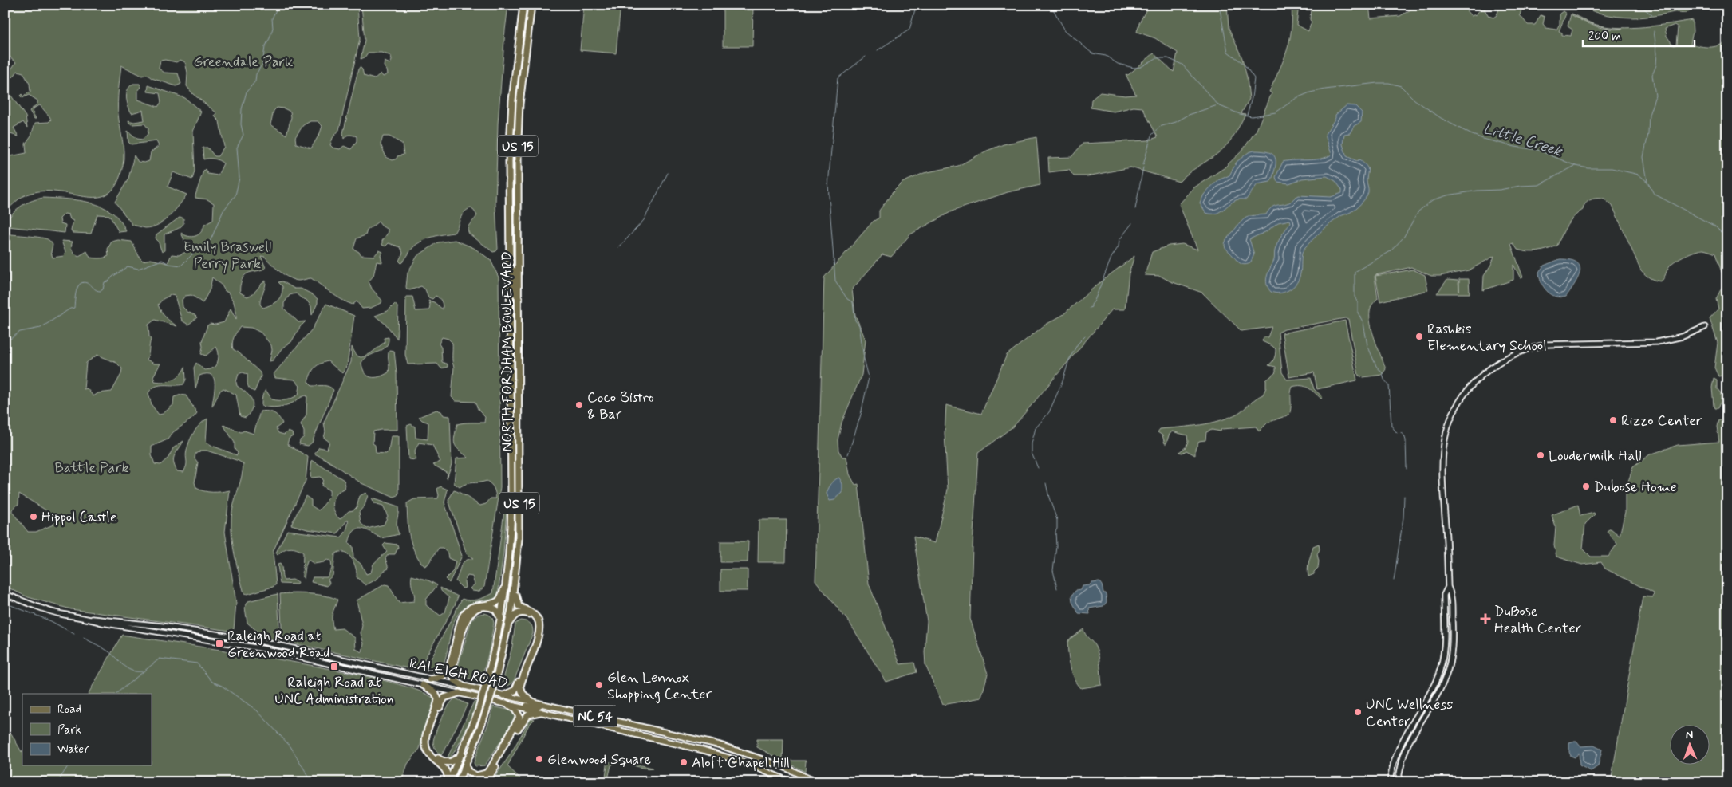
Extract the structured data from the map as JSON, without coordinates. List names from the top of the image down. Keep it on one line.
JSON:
{"streets":{"highway":["US 15","NORTH FORDHAM BOULEVARD"],"main road":["RALEIGH ROAD","NC 54"]},"crossings":[["US 15","NORTH FORDHAM BOULEVARD"]],"water":["Little Creek"],"parks":["Greendale Park","Emily Braswell Perry Park","Battle Park"],"places":{"other":["Rashkis Elementary School","Coco Bistro & Bar","Rizzo Center","Loudermilk Hall","Dubose Home","Hippol Castle","Glen Lennox Shopping Center","UNC Wellness Center","Glenwood Square","Aloft Chapel Hill"],"health":["DuBose Health Center"],"transit":["Raleigh Road at Greenwood Road","Raleigh Road at UNC Administration"]},"legend":["Road","Park","Water"],"scale_bar":"200 m","north":"top"}
